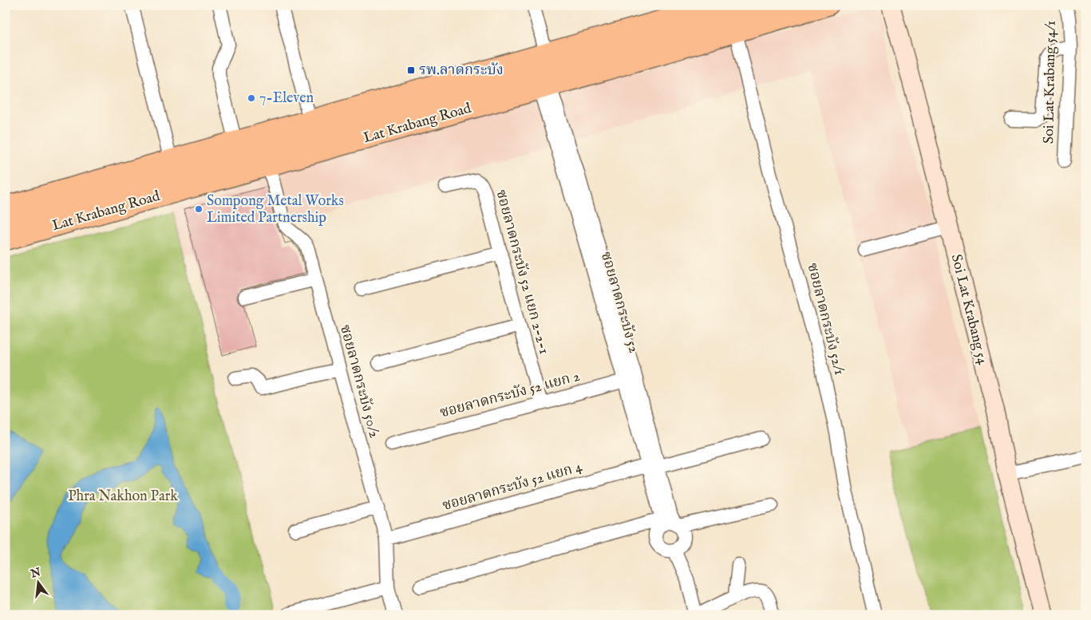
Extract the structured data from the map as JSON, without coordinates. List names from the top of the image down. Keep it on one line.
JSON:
{"streets":{"main road":["Lat Krabang Road","Soi Lat Krabang 54"],"street":["Soi Lat Krabang 54/1","ซอยลาดกระบัง 52 แยก 2-2-1","ซอยลาดกระบัง 52","ซอยลาดกระบัง 52/1","ซอยลาดกระบัง 50/2","ซอยลาดกระบัง 52 แยก 2","ซอยลาดกระบัง 52 แยก 4"]},"crossings":[["Lat Krabang Road","ซอยลาดกระบัง 52"],["Lat Krabang Road","ซอยลาดกระบัง 52/1"],["Lat Krabang Road","ซอยลาดกระบัง 50/2"],["ซอยลาดกระบัง 52 แยก 2-2-1","ซอยลาดกระบัง 52 แยก 2"],["ซอยลาดกระบัง 52","ซอยลาดกระบัง 52 แยก 2"],["ซอยลาดกระบัง 52","ซอยลาดกระบัง 52 แยก 4"],["ซอยลาดกระบัง 50/2","ซอยลาดกระบัง 52 แยก 4"]],"parks":["Phra Nakhon Park"],"places":{"transit":["รพ.ลาดกระบัง"],"other":["7-Eleven","Sompong Metal Works Limited Partnership"]},"north":"top"}
